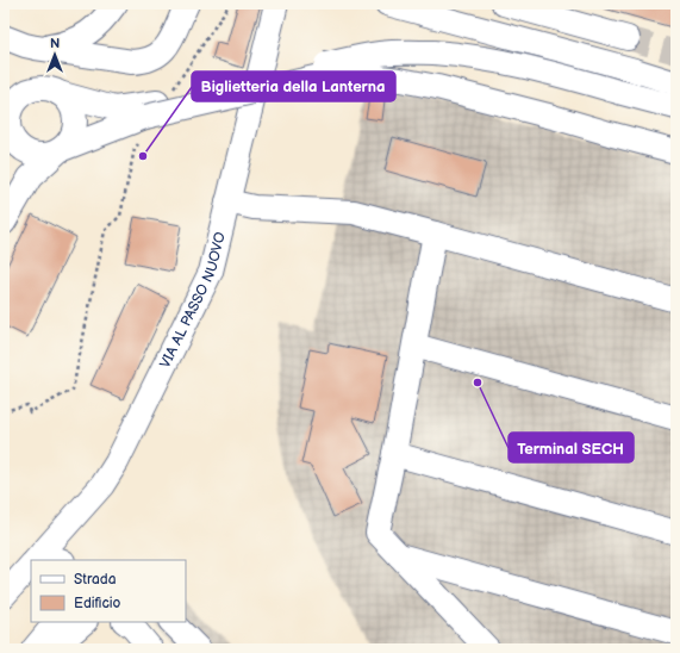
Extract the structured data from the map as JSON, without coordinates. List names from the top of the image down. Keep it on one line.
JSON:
{"streets":{"lane":["VIA AL PASSO NUOVO"]},"places":["Biglietteria della Lanterna","Terminal SECH"],"legend":["Strada","Edificio"],"north":"top"}
